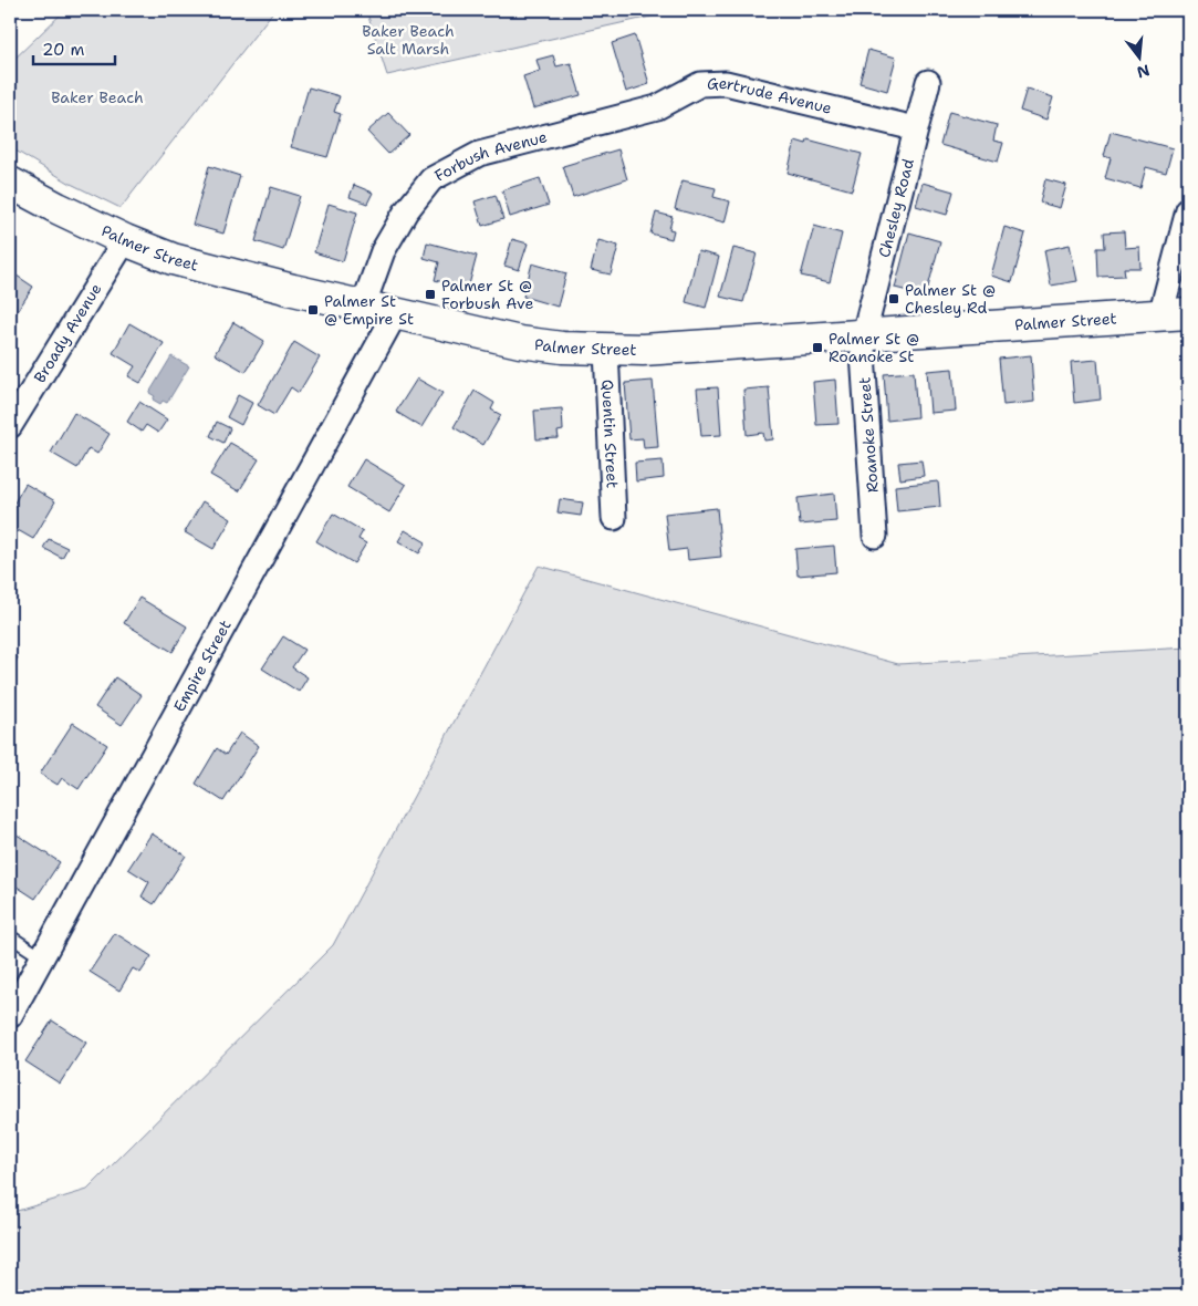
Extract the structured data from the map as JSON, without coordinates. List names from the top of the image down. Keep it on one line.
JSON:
{"streets":{"street":["Gertrude Avenue","Forbush Avenue","Chesley Road","Palmer Street","Broady Avenue","Quentin Street","Roanoke Street","Empire Street"]},"crossings":[["Gertrude Avenue","Forbush Avenue"],["Gertrude Avenue","Chesley Road"],["Forbush Avenue","Palmer Street"],["Chesley Road","Palmer Street"],["Chesley Road","Roanoke Street"],["Palmer Street","Broady Avenue"],["Palmer Street","Quentin Street"],["Palmer Street","Roanoke Street"],["Palmer Street","Empire Street"]],"parks":["Baker Beach Salt Marsh","Baker Beach"],"places":{"transit":["Palmer St @ Forbush Ave","Palmer St @ Chesley Rd","Palmer St @ Empire St","Palmer St @ Roanoke St"]},"scale_bar":"20 m","north":"bottom"}
